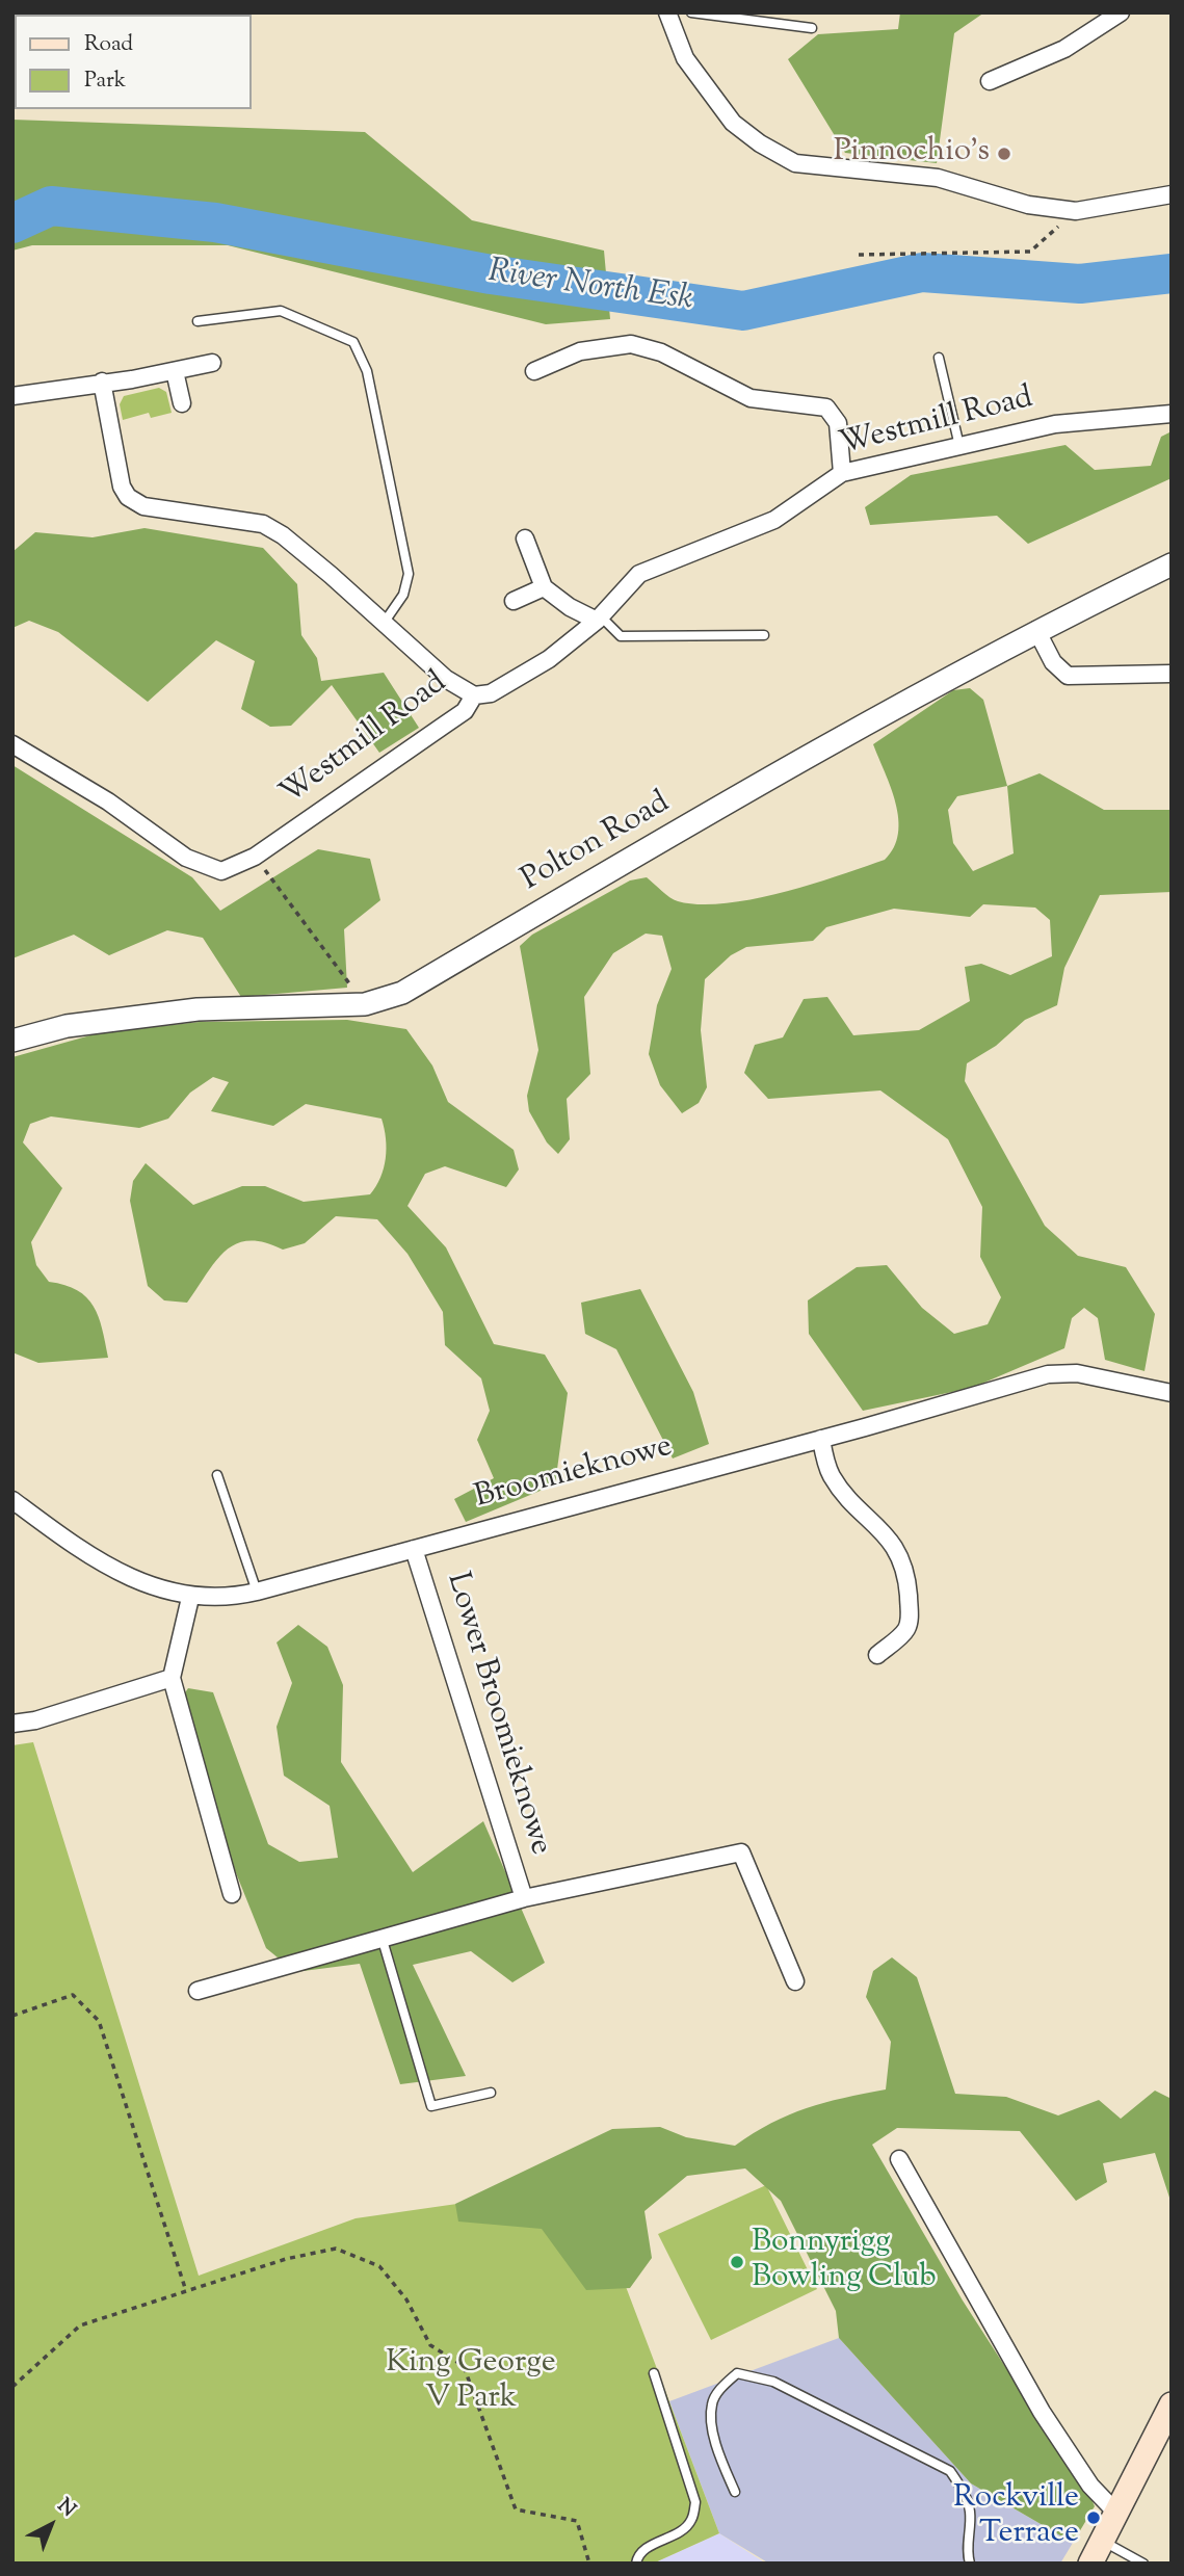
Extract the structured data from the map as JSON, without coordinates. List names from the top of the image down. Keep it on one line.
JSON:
{"streets":{"street":["Westmill Road","Polton Road","Broomieknowe","Lower Broomieknowe"]},"crossings":[["Broomieknowe","Lower Broomieknowe"]],"water":["River North Esk"],"parks":["King George V Park"],"places":["Pinnochio's","Bonnyrigg Bowling Club","Rockville Terrace"],"legend":["Road","Park"],"north":"top right"}
